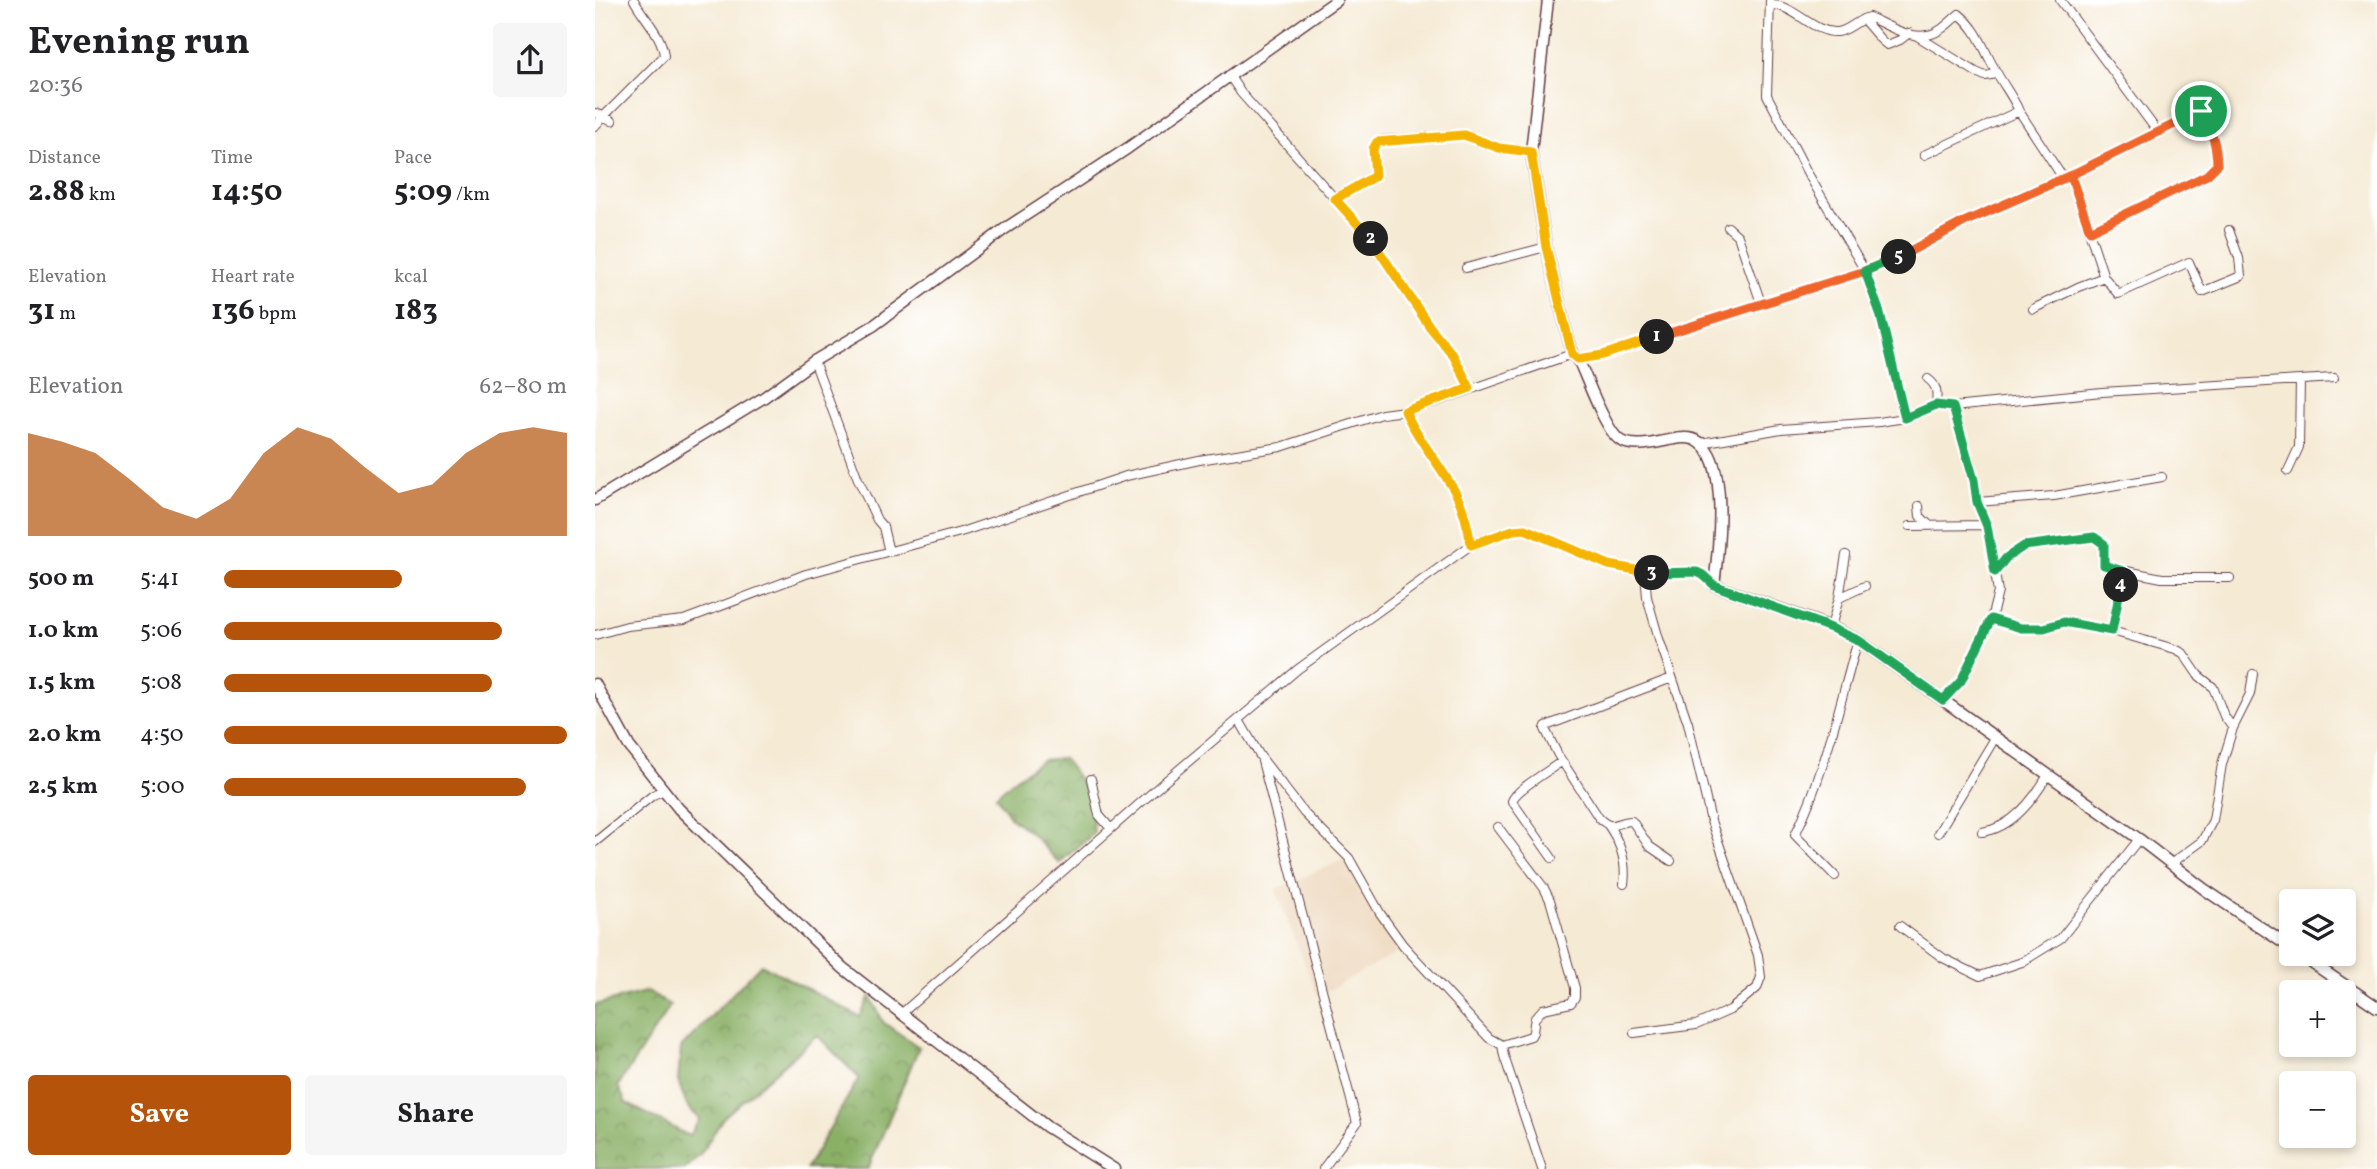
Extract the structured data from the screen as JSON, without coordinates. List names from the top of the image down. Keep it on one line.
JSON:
{"page":{"heading":["Evening run","20:36"],"stats":[["Distance","2.88 km"],["Time","14:50"],["Pace","5:09 /km"],["Elevation","31 m"],["Heart rate","136 bpm"],["kcal","183"]],"pins":["2","5","1","3","4"],"chart":["Elevation","62–80 m"],"list":[{"name":"500 m","note":"5:41"},{"name":"1.0 km","note":"5:06"},{"name":"1.5 km","note":"5:08"},{"name":"2.0 km","note":"4:50"},{"name":"2.5 km","note":"5:00"}],"map_buttons":["+","−"],"buttons":["Save","Share"]}}
